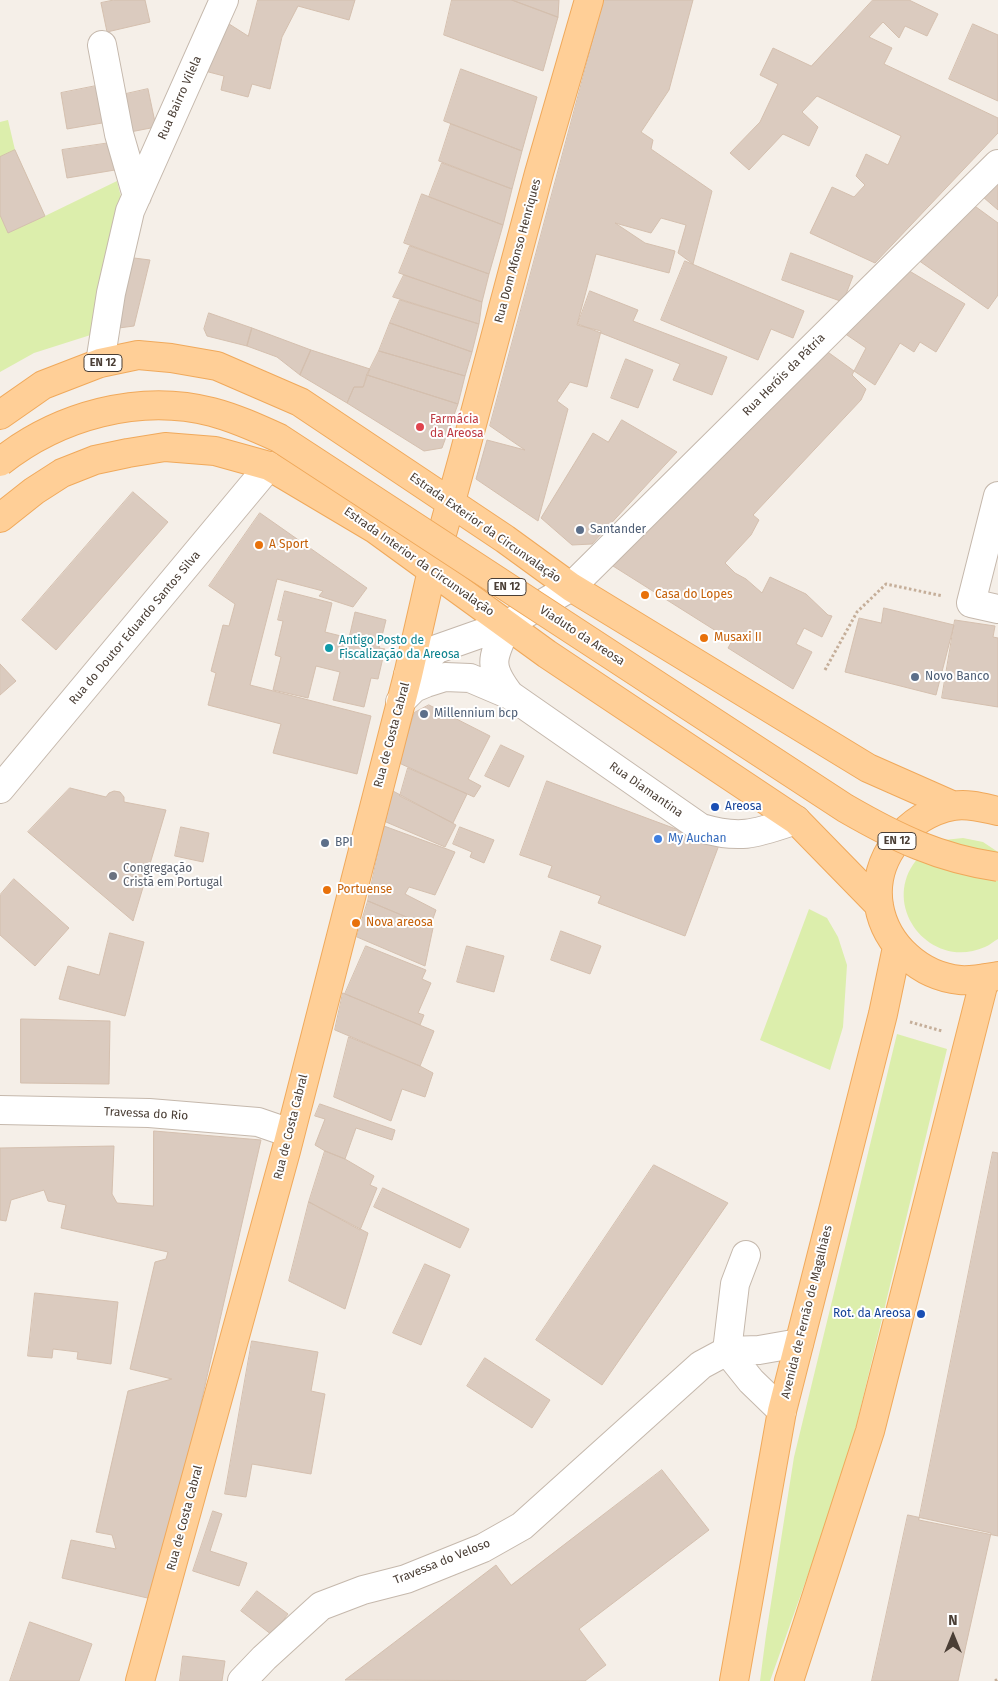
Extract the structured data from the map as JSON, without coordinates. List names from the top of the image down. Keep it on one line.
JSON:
{"streets":{"main road":["Rua Dom Afonso Henriques","EN 12","Estrada Exterior da Circunvalação","Estrada Interior da Circunvalação","Viaduto da Areosa","Rua de Costa Cabral","Avenida de Fernão de Magalhães"],"street":["Rua Bairro Vilela","Rua Heróis da Pátria","Rua do Doutor Eduardo Santos Silva","Rua Diamantina","Travessa do Rio","Travessa do Veloso"]},"crossings":[["Rua Bairro Vilela","Estrada Exterior da Circunvalação"],["Rua Dom Afonso Henriques","Estrada Exterior da Circunvalação"],["Rua Dom Afonso Henriques","Estrada Interior da Circunvalação"],["Rua Dom Afonso Henriques","Rua de Costa Cabral"],["EN 12","Rua Heróis da Pátria"],["EN 12","Estrada Exterior da Circunvalação"],["EN 12","Estrada Interior da Circunvalação"],["EN 12","Rua Diamantina"],["EN 12","Avenida de Fernão de Magalhães"],["Rua Heróis da Pátria","Estrada Exterior da Circunvalação"],["Rua Heróis da Pátria","Estrada Interior da Circunvalação"],["Rua Heróis da Pátria","Rua de Costa Cabral"],["Rua Heróis da Pátria","Rua Diamantina"],["Estrada Interior da Circunvalação","Rua do Doutor Eduardo Santos Silva"],["Estrada Interior da Circunvalação","Rua de Costa Cabral"],["Estrada Interior da Circunvalação","Rua Diamantina"],["Rua de Costa Cabral","Rua Diamantina"],["Rua de Costa Cabral","Travessa do Rio"],["Avenida de Fernão de Magalhães","Travessa do Veloso"]],"places":["Farmácia da Areosa","Santander","A Sport","Casa do Lopes","Musaxi II","Antigo Posto de Fiscalização da Areosa","Novo Banco","Millennium bcp","Areosa","My Auchan","BPI","Congregação Cristã em Portugal","Portuense","Nova areosa","Rot. da Areosa"],"north":"top"}
